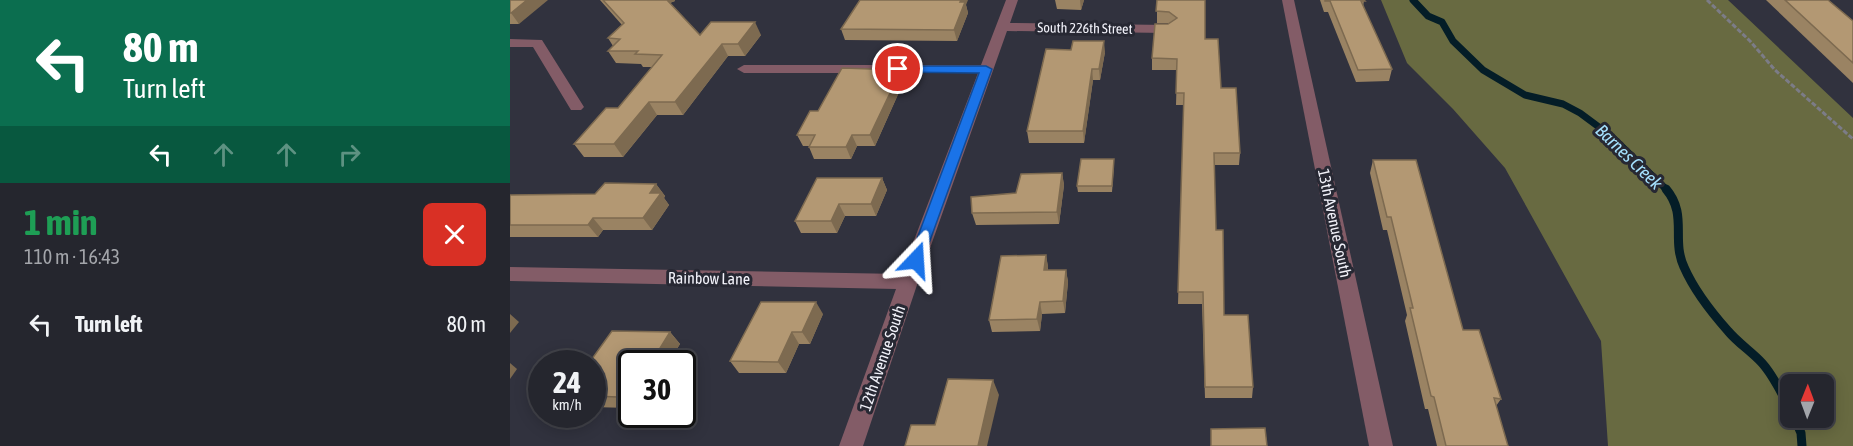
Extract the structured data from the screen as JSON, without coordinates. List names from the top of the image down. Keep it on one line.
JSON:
{"streets":{"street":["South 226th Street","13th Avenue South","Rainbow Lane","12th Avenue South"]},"crossings":[["South 226th Street","12th Avenue South"],["Rainbow Lane","12th Avenue South"]],"water":["Barnes Creek"],"north":"top","page":{"turn":["80 m","Turn left"],"heading":["1 min","110 m · 16:43"],"list":[{"name":"Turn left","value":"80 m"}],"speed":"24 km/h","limit":"30"}}
